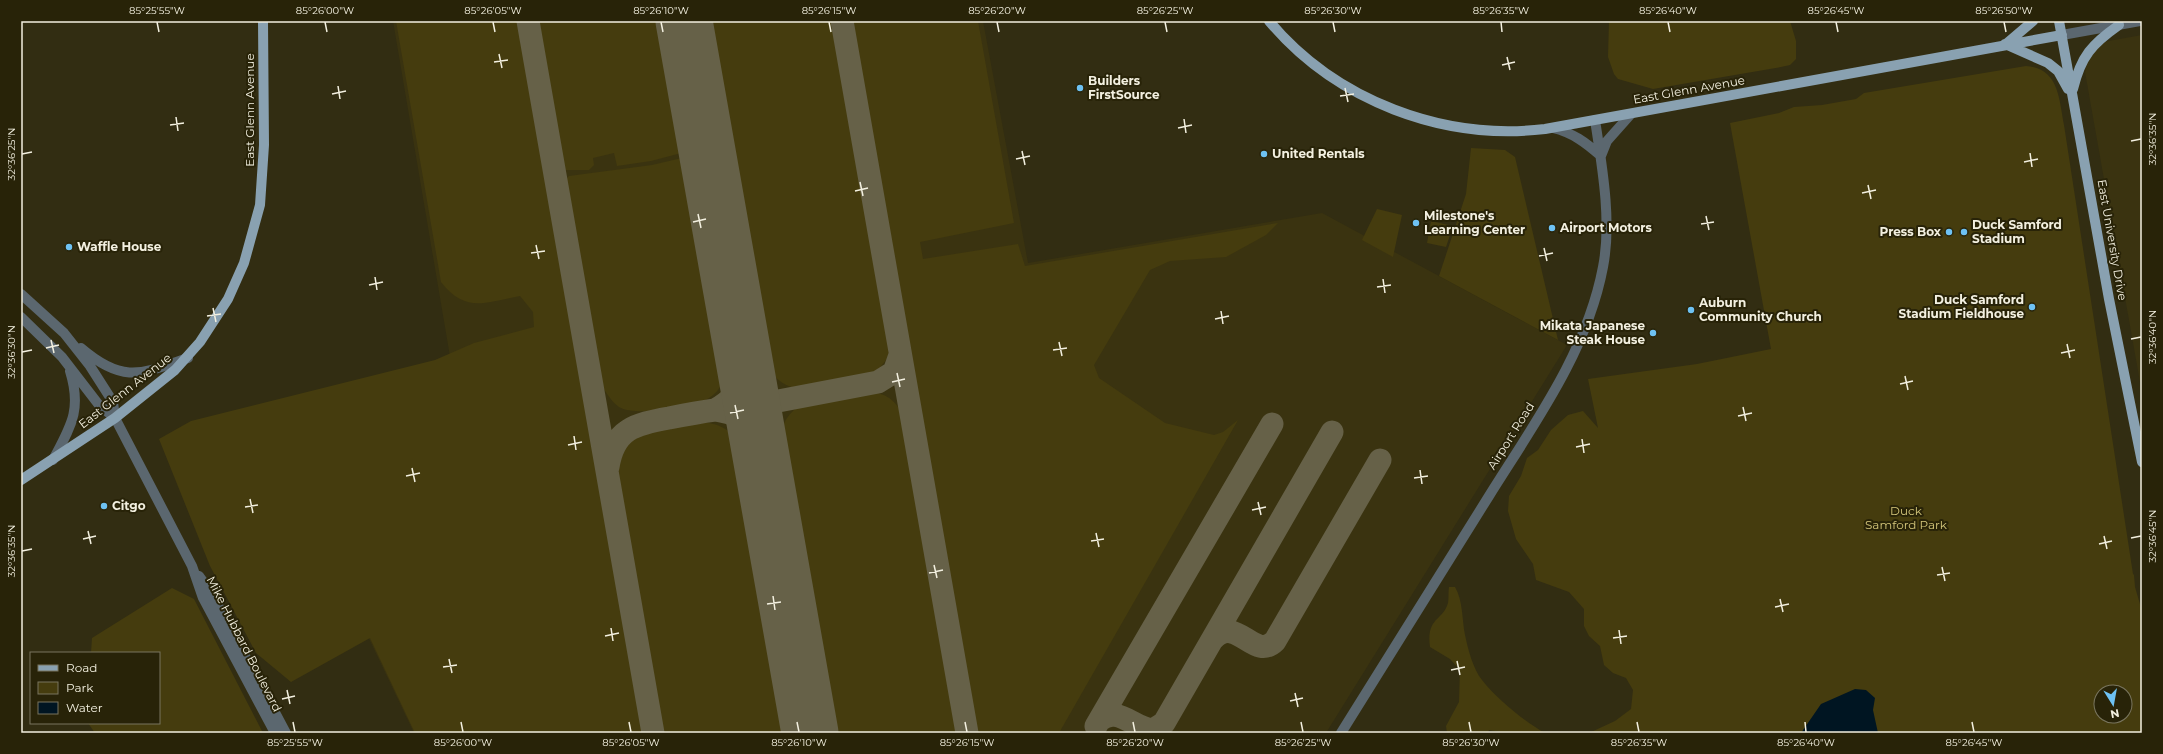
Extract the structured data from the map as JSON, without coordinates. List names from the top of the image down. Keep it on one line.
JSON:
{"streets":{"main road":["East Glenn Avenue","East University Drive"],"street":["Airport Road","Mike Hubbard Boulevard"]},"crossings":[["East Glenn Avenue","East University Drive"],["East Glenn Avenue","Airport Road"],["East Glenn Avenue","Mike Hubbard Boulevard"]],"parks":["Duck Samford Park"],"places":["Builders FirstSource","United Rentals","Milestone's Learning Center","Airport Motors","Press Box","Duck Samford Stadium","Waffle House","Duck Samford Stadium Fieldhouse","Auburn Community Church","Mikata Japanese Steak House","Citgo"],"legend":["Road","Park","Water"],"north":"bottom","coordinates":["85°25'55\"W","85°26'00\"W","85°26'05\"W","85°26'10\"W","85°26'15\"W","85°26'20\"W","85°26'25\"W","85°26'30\"W","85°26'35\"W","85°26'40\"W","85°26'45\"W","85°26'50\"W","32°36'35\"N","32°36'25\"N","32°36'40\"N","32°36'30\"N","32°36'45\"N"]}
